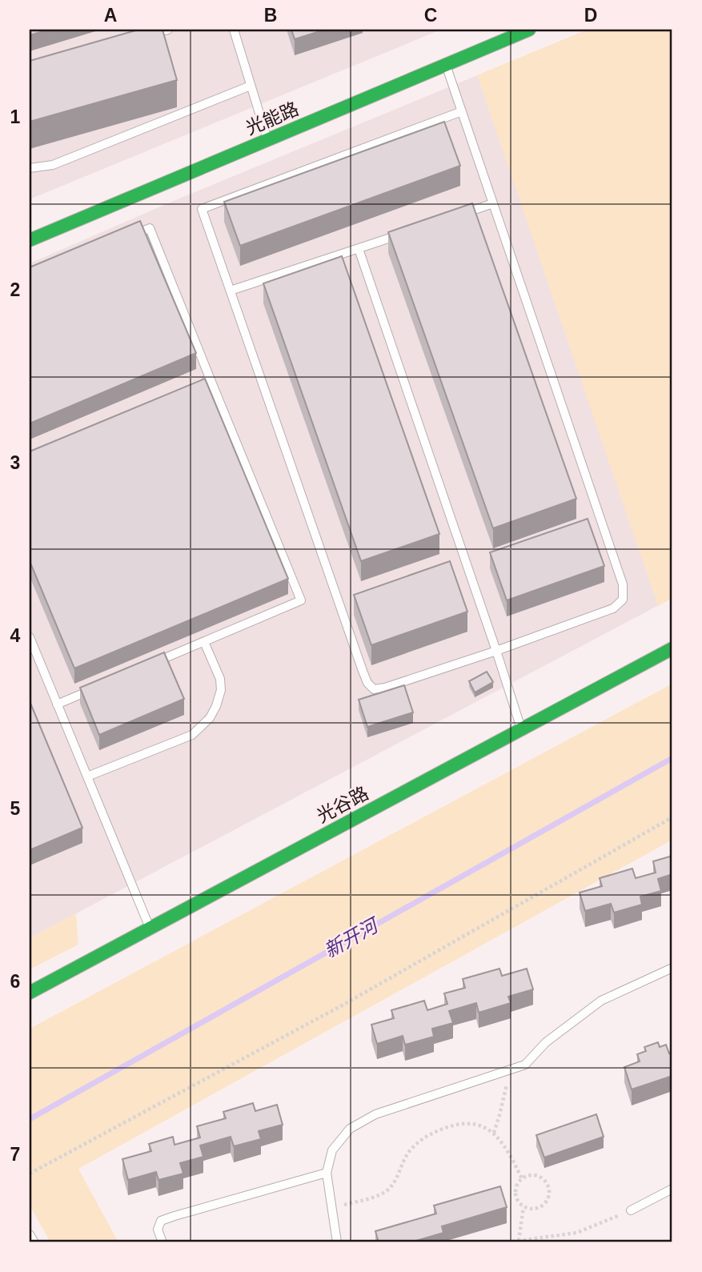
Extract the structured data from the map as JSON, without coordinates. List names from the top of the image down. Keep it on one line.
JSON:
{"streets":{"street":["光能路","光谷路"]},"water":["新开河"],"grid":{"columns":["A","B","C","D"],"rows":["1","2","3","4","5","6","7"]}}
